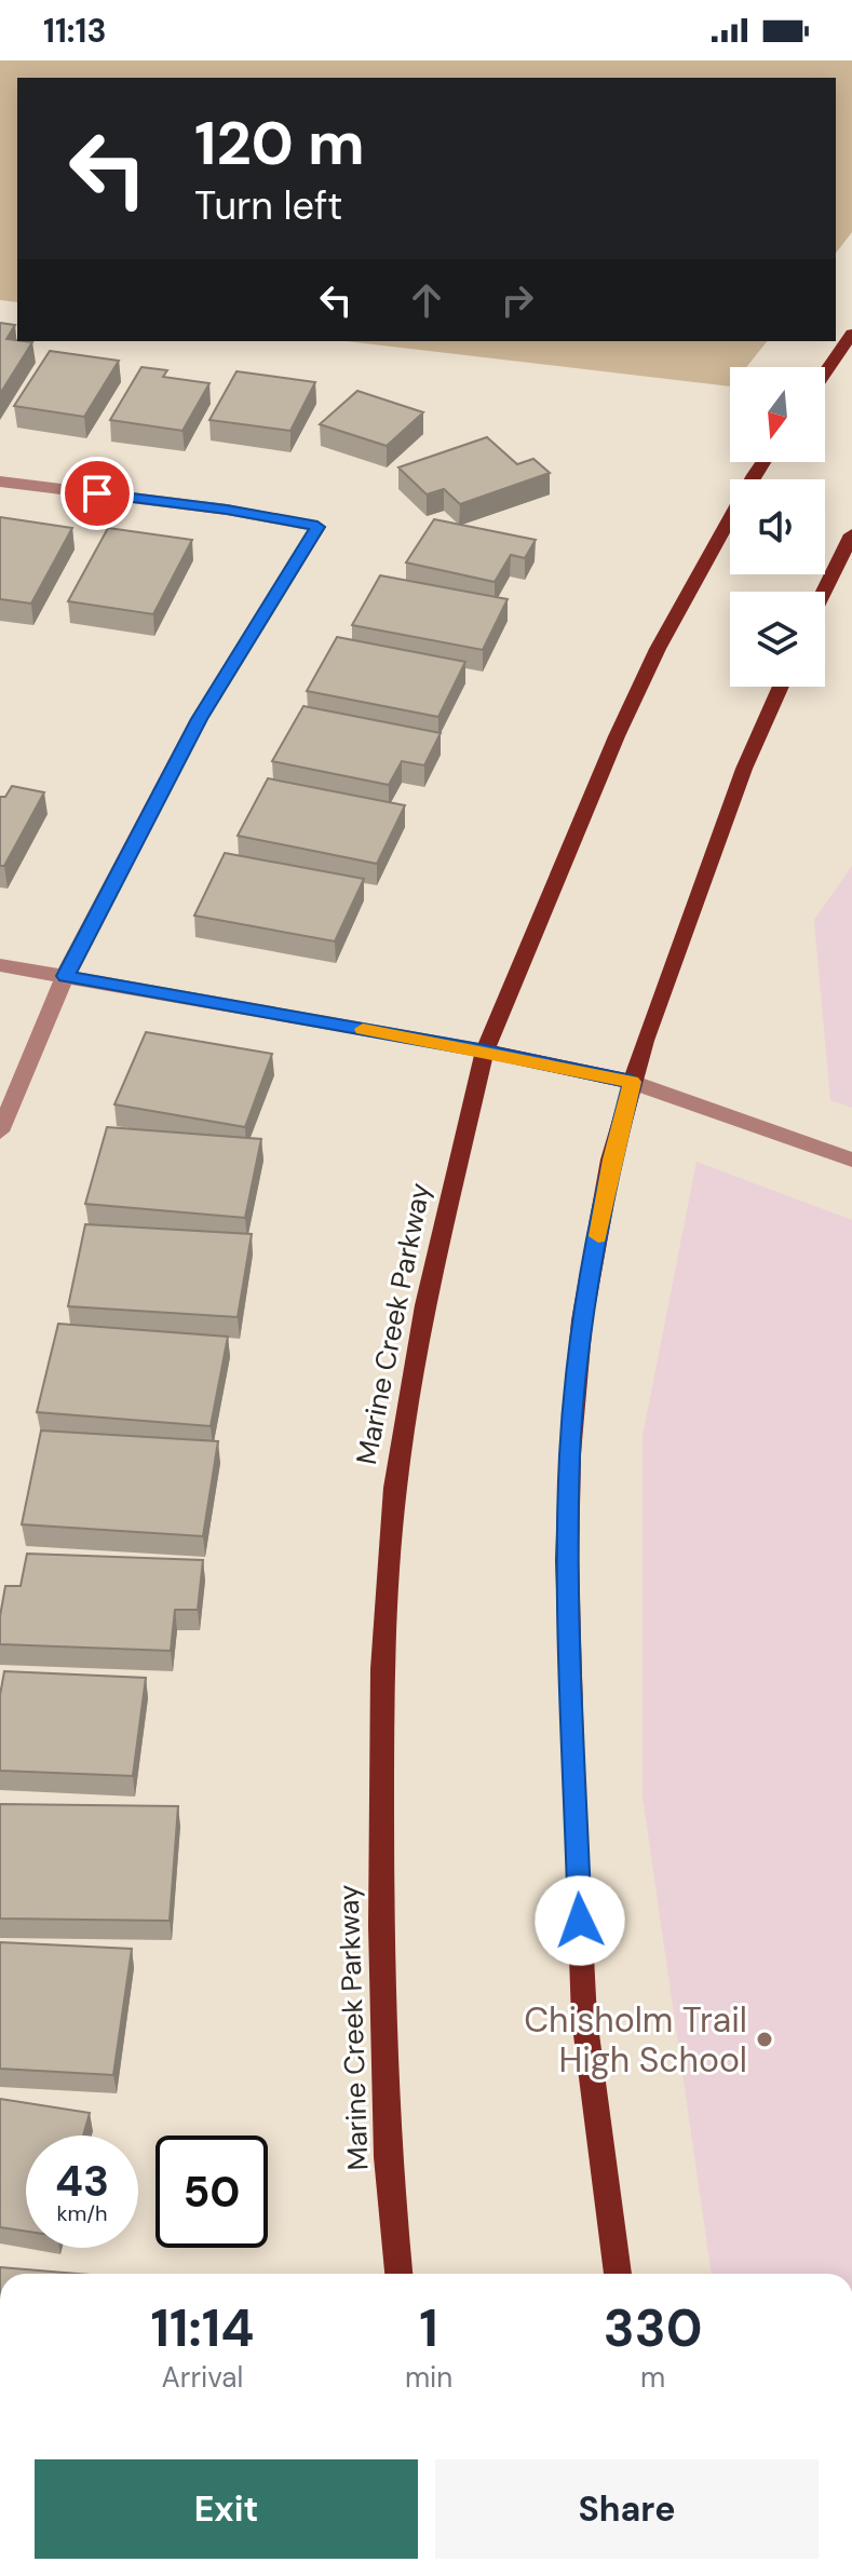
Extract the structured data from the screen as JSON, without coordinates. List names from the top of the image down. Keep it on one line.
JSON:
{"streets":{"main road":["Marine Creek Parkway"]},"places":["Chisholm Trail High School"],"north":"bottom","page":{"status":"11:13","turn":["120 m","Turn left"],"speed":"43 km/h","limit":"50","eta":["11:14","Arrival","1","min","330","m"],"buttons":["Exit","Share"]}}
